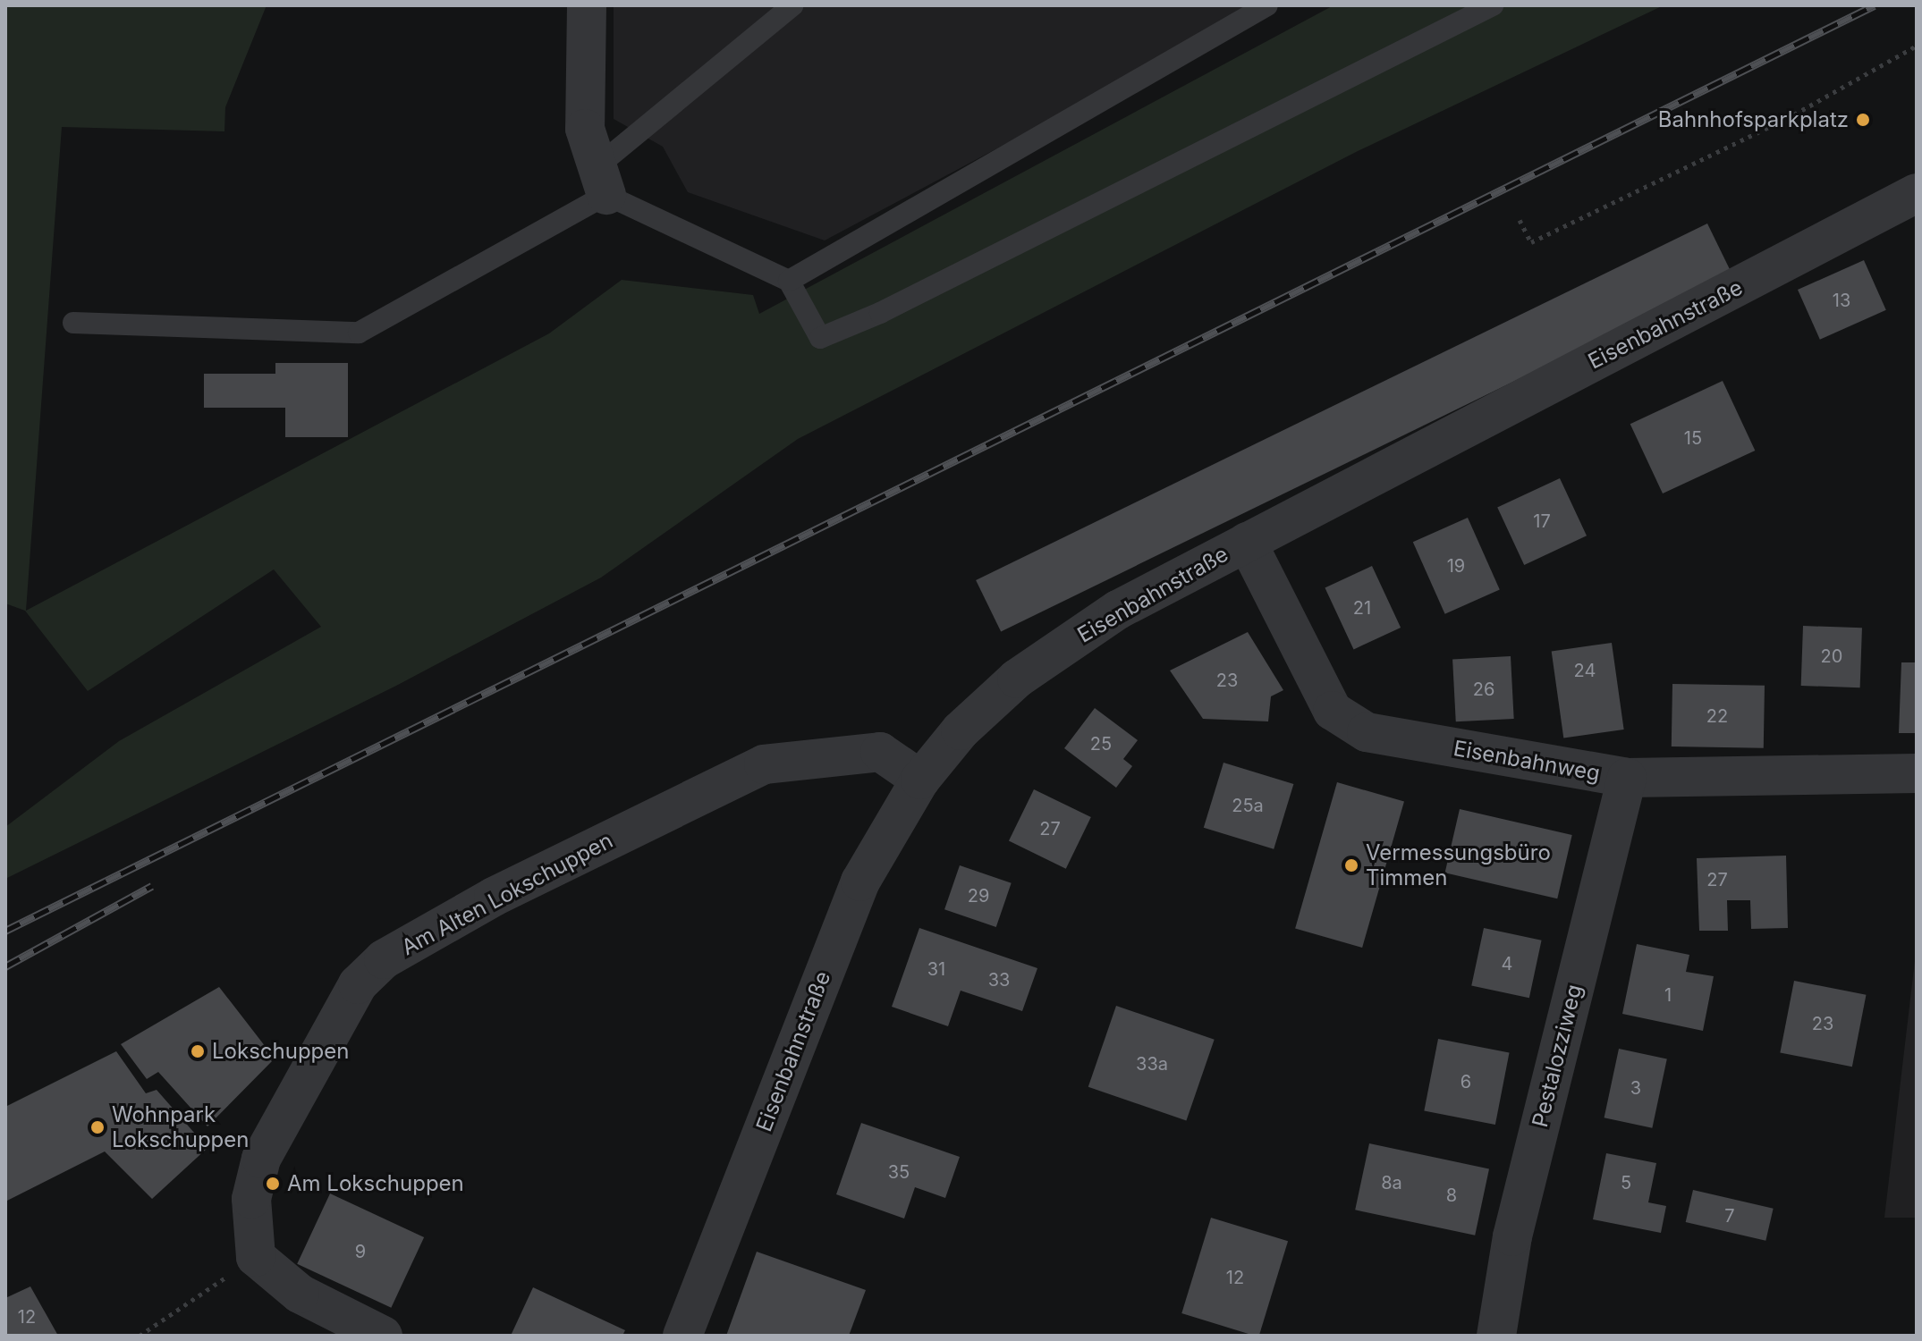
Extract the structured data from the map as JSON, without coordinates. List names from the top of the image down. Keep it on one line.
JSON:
{"streets":{"street":["Eisenbahnstraße","Eisenbahnweg","Am Alten Lokschuppen","Pestalozziweg"]},"crossings":[["Eisenbahnstraße","Eisenbahnweg"],["Eisenbahnstraße","Am Alten Lokschuppen"],["Eisenbahnweg","Pestalozziweg"]],"places":["Bahnhofsparkplatz","Vermessungsbüro Timmen","Lokschuppen","Wohnpark Lokschuppen","Am Lokschuppen"],"house_numbers":["13","15","17","19","21","20","24","23","26","22","25","25a","27","27","29","4","31","33","1","23","33a","6","3","35","8a","5","8","7","9","12","12"]}
